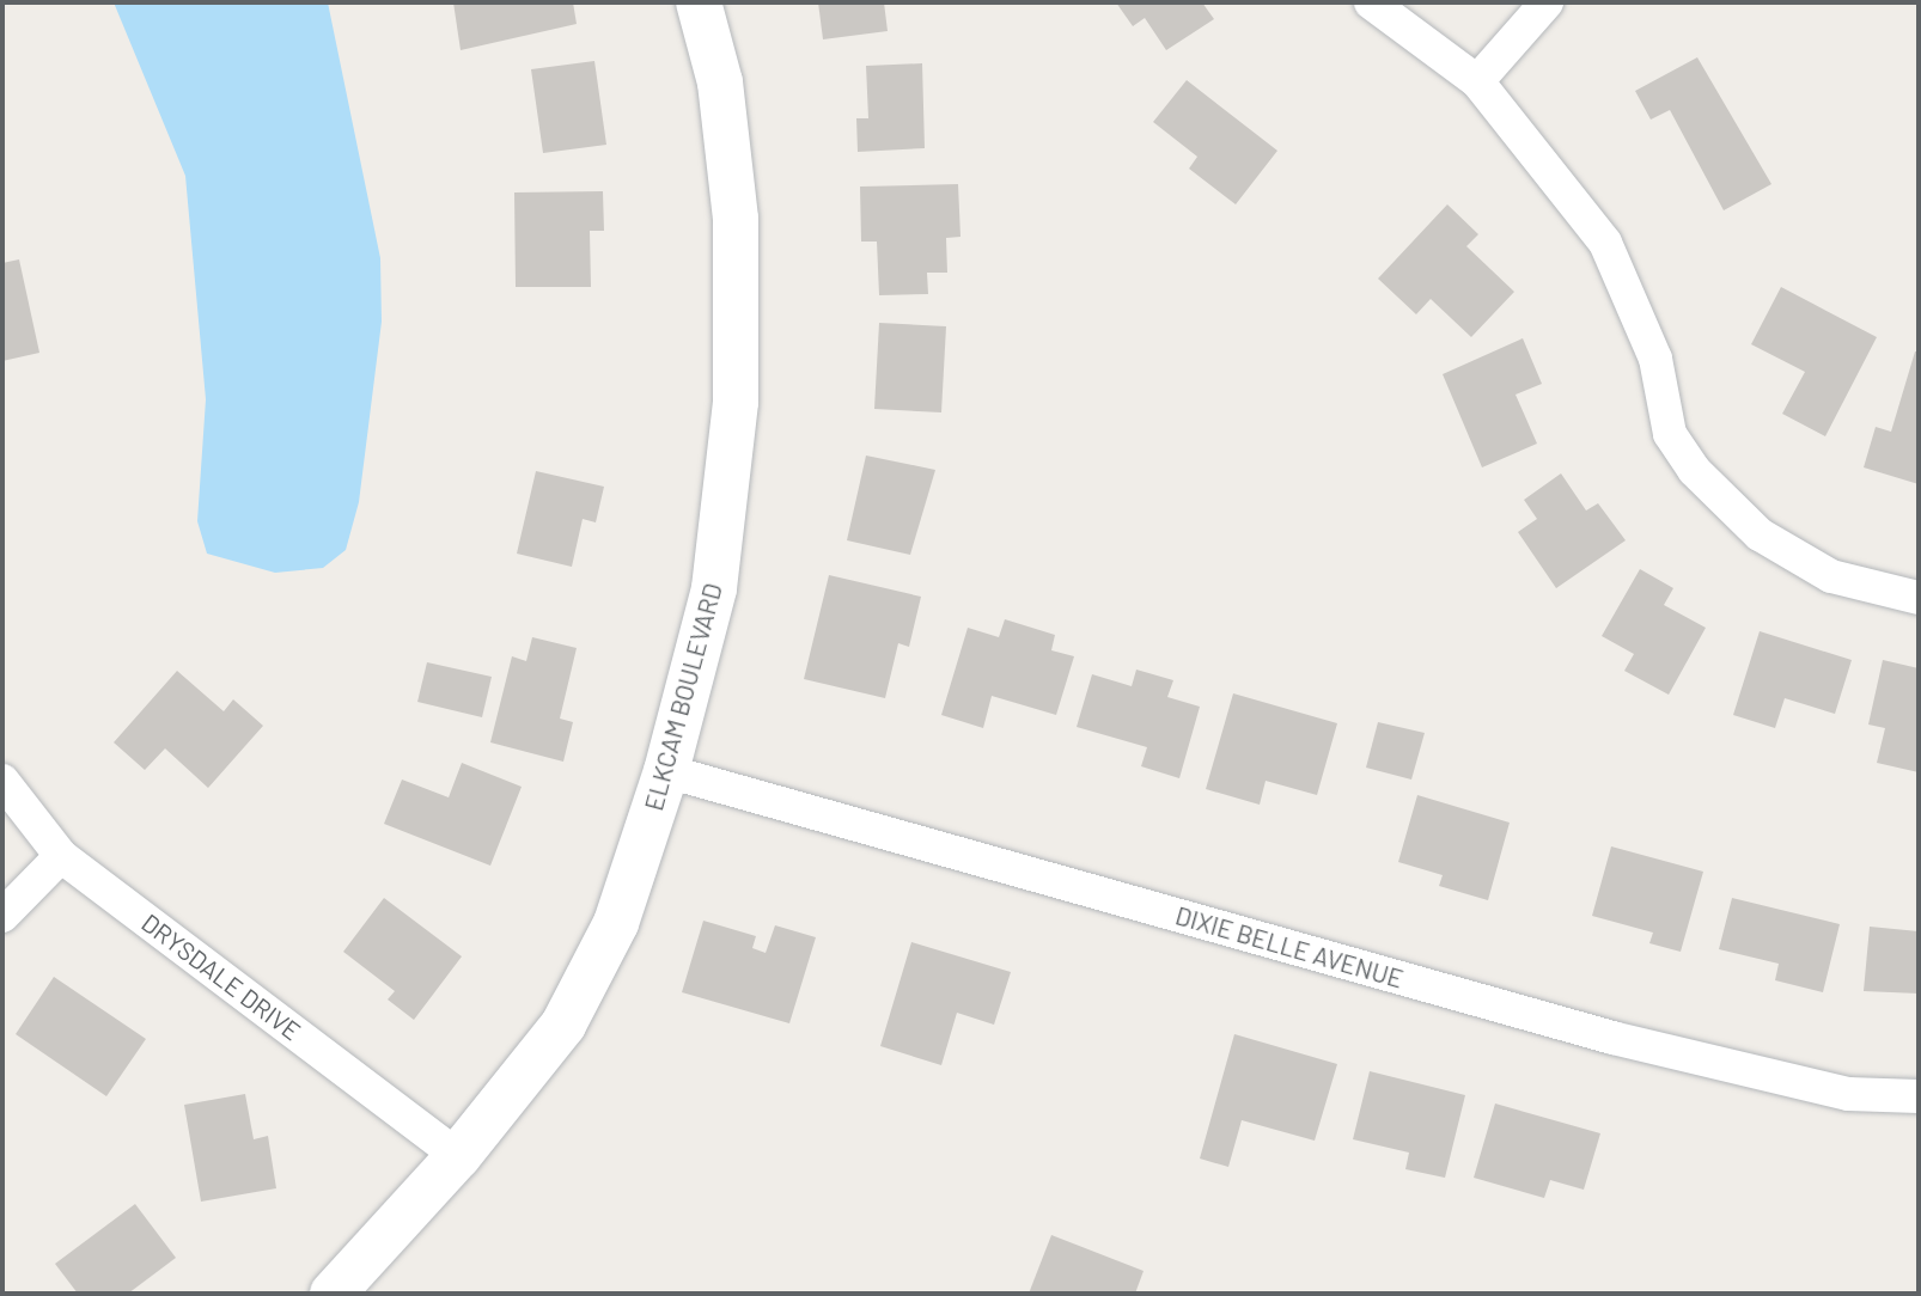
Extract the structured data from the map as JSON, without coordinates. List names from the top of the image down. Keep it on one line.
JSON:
{"streets":{"street":["ELKCAM BOULEVARD","DIXIE BELLE AVENUE","DRYSDALE DRIVE"]},"crossings":[["ELKCAM BOULEVARD","DIXIE BELLE AVENUE"],["ELKCAM BOULEVARD","DRYSDALE DRIVE"]]}
